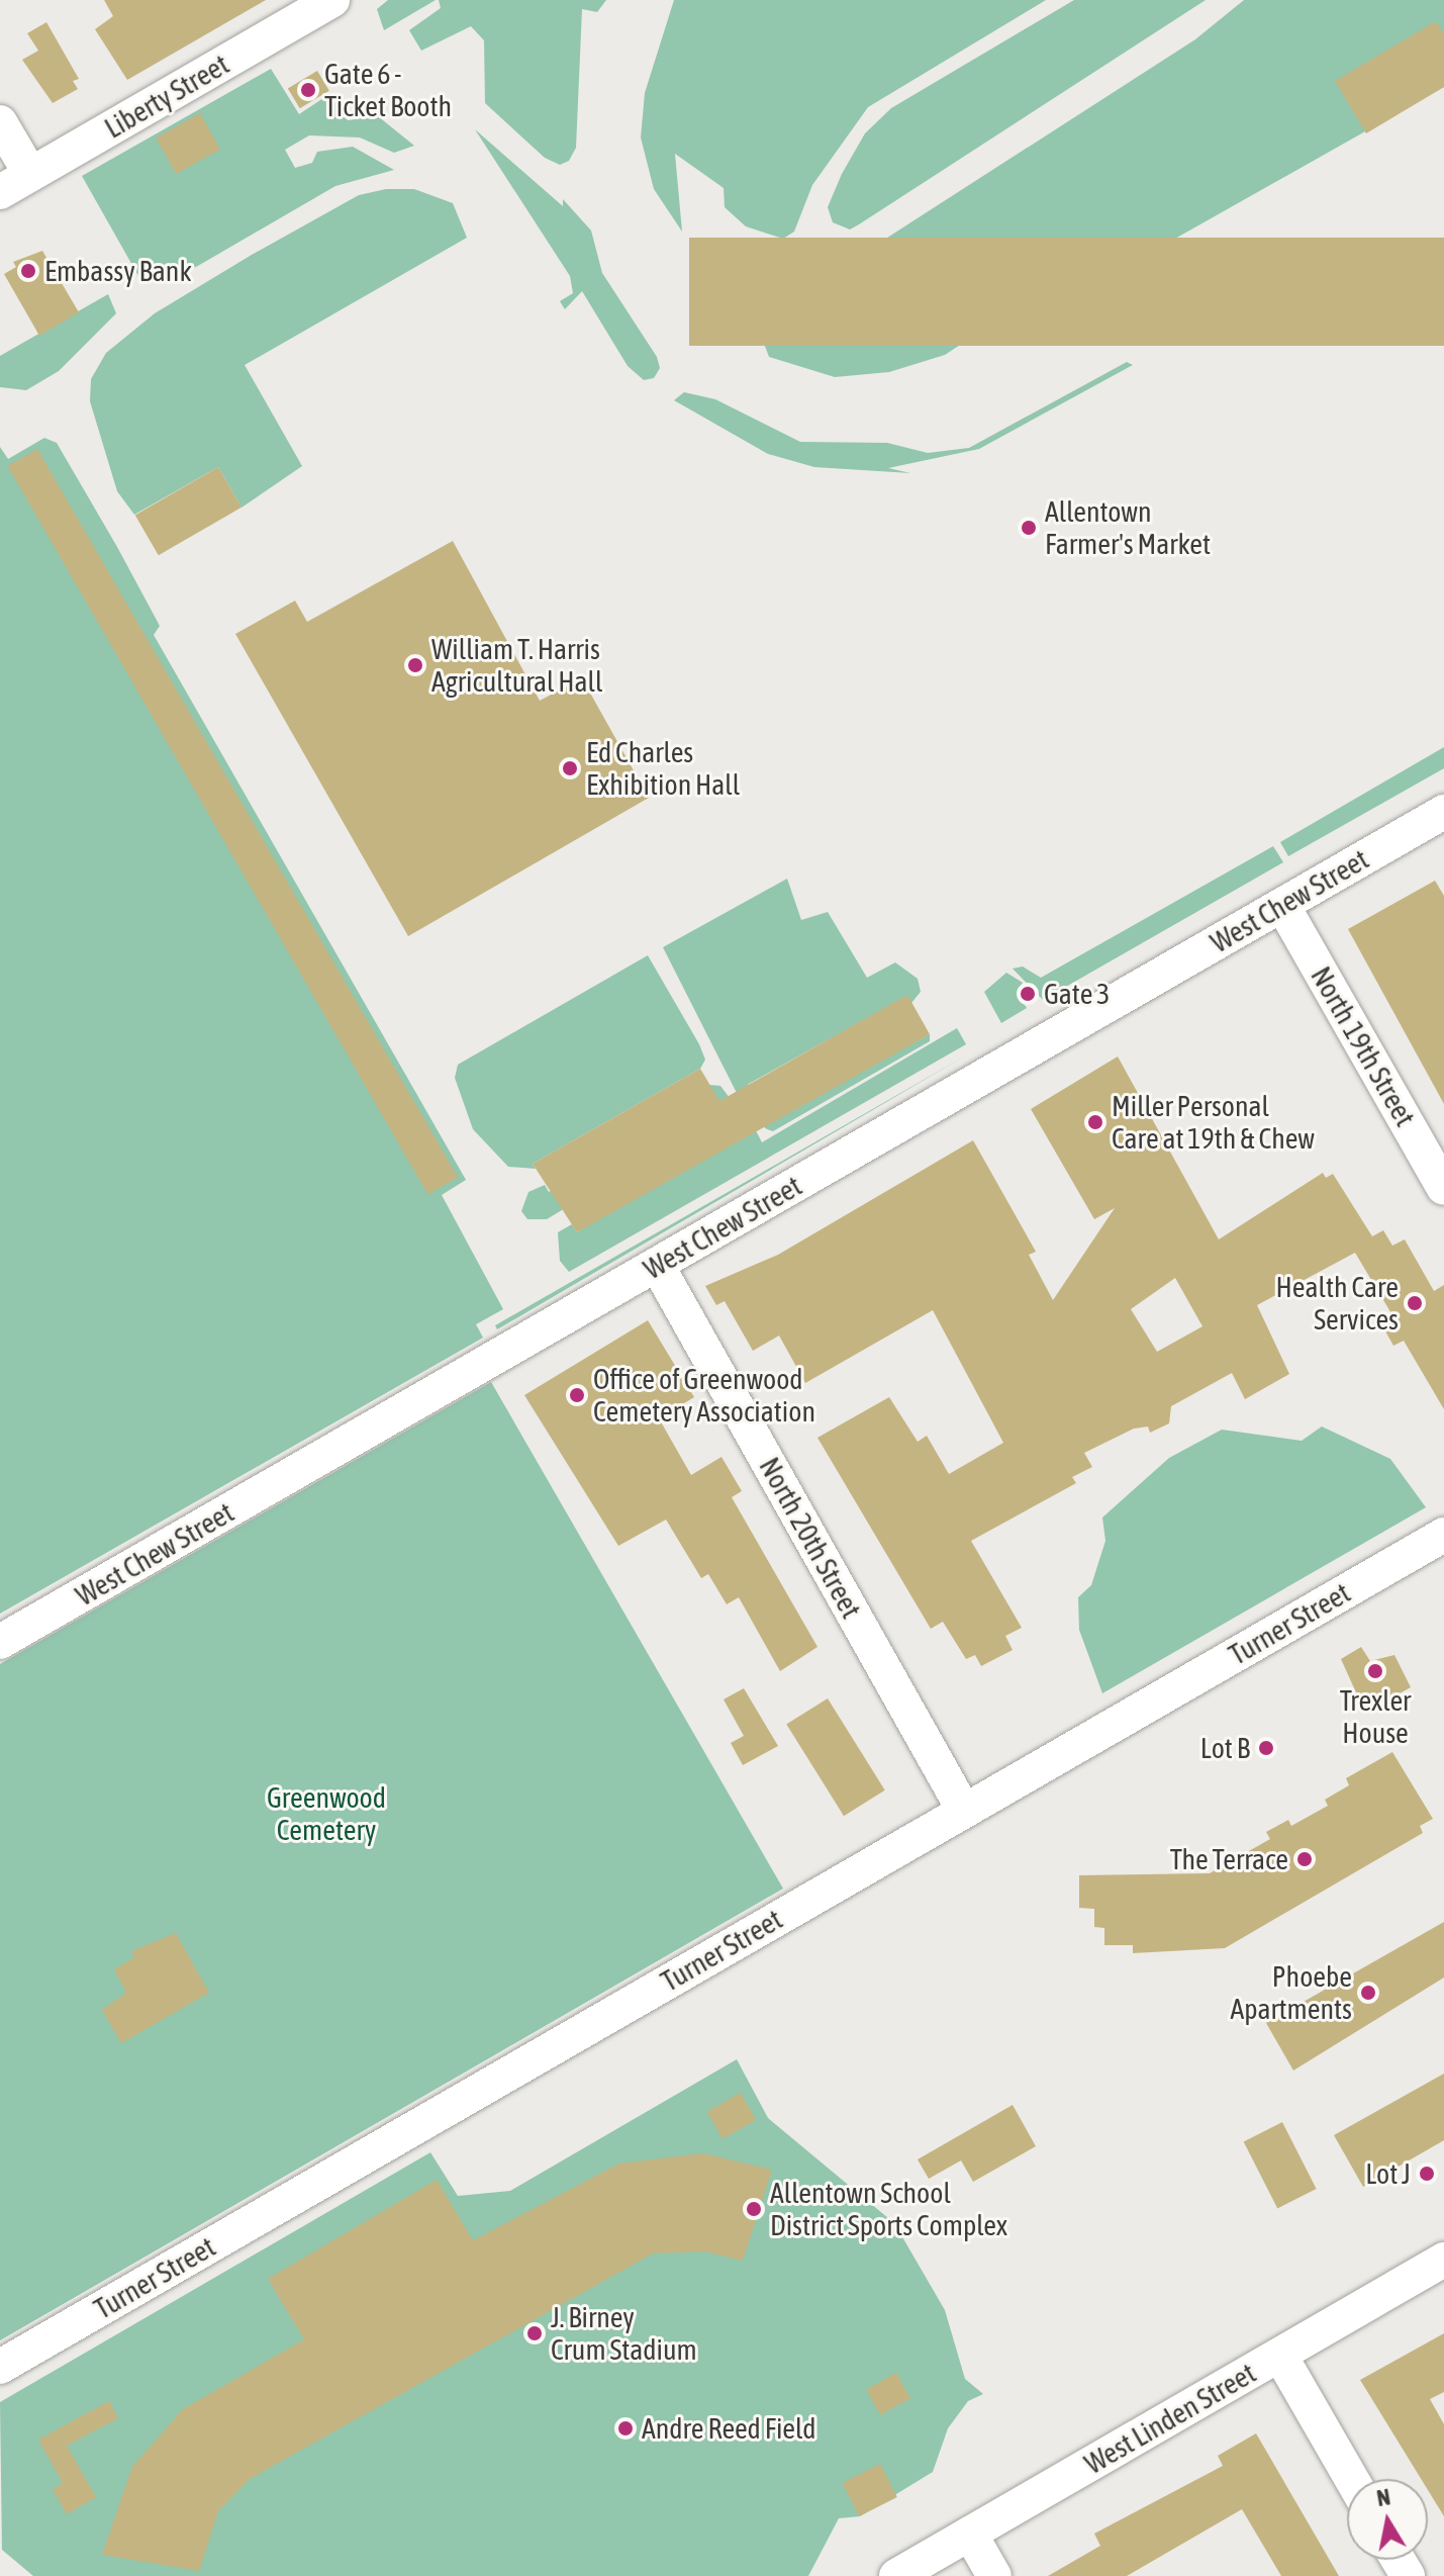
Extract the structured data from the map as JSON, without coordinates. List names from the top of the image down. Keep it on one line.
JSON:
{"streets":{"street":["Liberty Street","West Chew Street","North 19th Street","North 20th Street","Turner Street","West Linden Street"]},"crossings":[["West Chew Street","North 19th Street"],["West Chew Street","North 20th Street"],["North 20th Street","Turner Street"]],"parks":["Greenwood Cemetery"],"places":["Gate 6 - Ticket Booth","Embassy Bank","Allentown Farmer's Market","William T. Harris Agricultural Hall","Ed Charles Exhibition Hall","Gate 3","Miller Personal Care at 19th & Chew","Health Care Services","Office of Greenwood Cemetery Association","Trexler House","Lot B","The Terrace","Phoebe Apartments","Lot J","Allentown School District Sports Complex","J. Birney Crum Stadium","Andre Reed Field"],"north":"top"}
